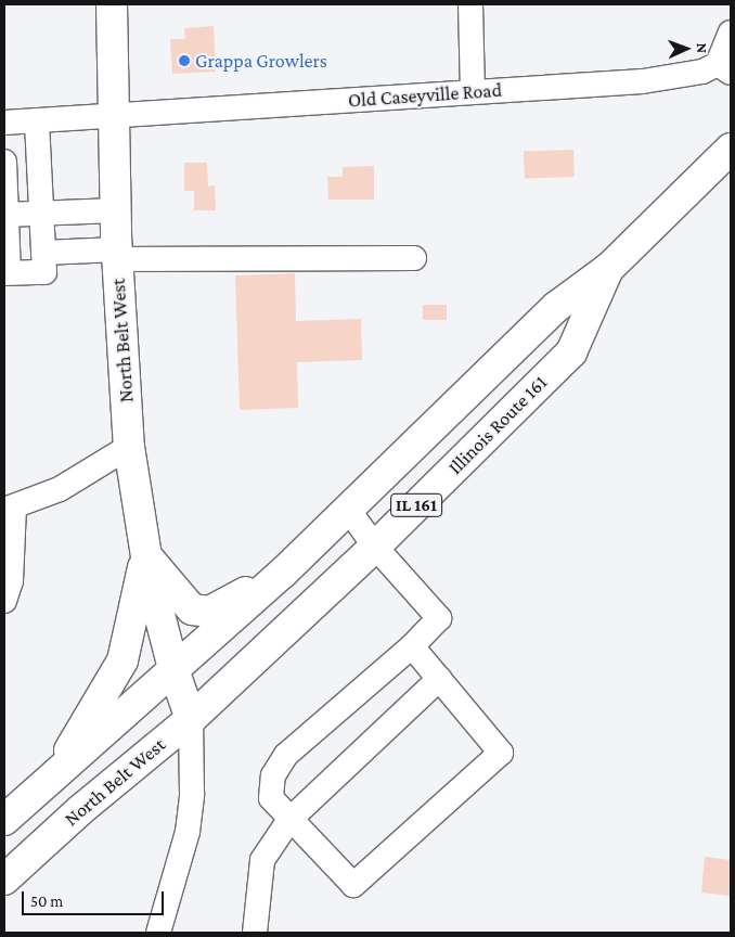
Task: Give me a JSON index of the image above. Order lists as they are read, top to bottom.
{
  "streets": {
    "main road": ["North Belt West", "Illinois Route 161", "IL 161"],
    "street": ["Old Caseyville Road"]
  },
  "crossings": [
    ["Old Caseyville Road", "North Belt West"],
    ["North Belt West", "Illinois Route 161"],
    ["North Belt West", "IL 161"],
    ["Illinois Route 161", "IL 161"]
  ],
  "places": ["Grappa Growlers"],
  "scale_bar": "50 m",
  "north": "right"
}
